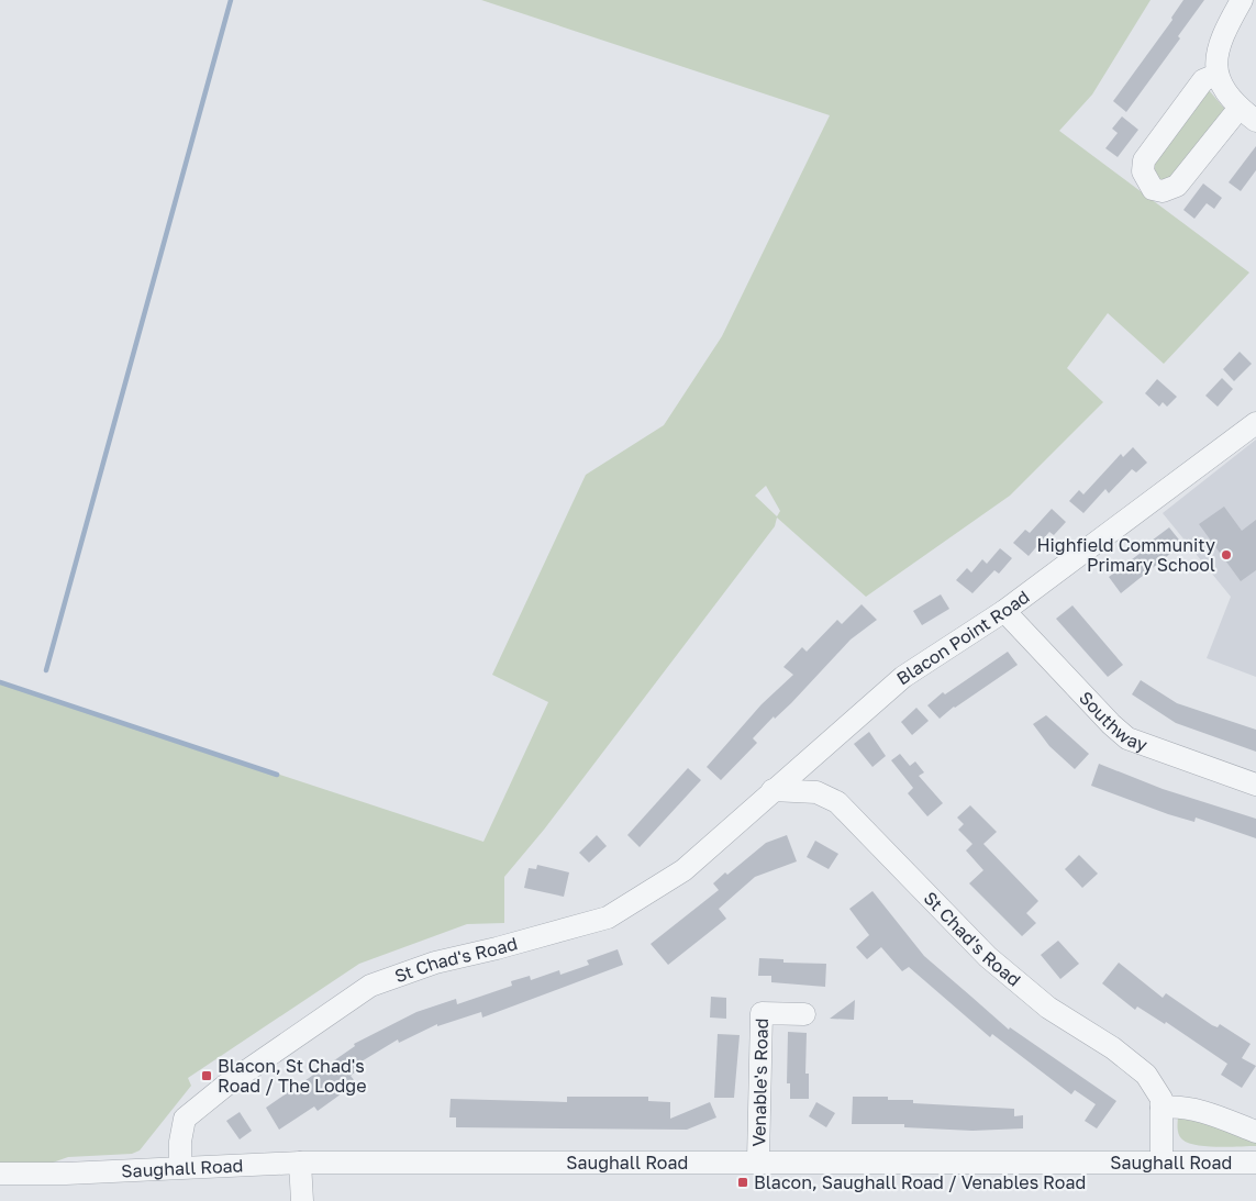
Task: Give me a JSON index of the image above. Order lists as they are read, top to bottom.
{
  "streets": {
    "street": [
      "Blacon Point Road",
      "Southway",
      "St Chad's Road",
      "Venable's Road",
      "Saughall Road"
    ]
  },
  "crossings": [
    ["Blacon Point Road", "Southway"],
    ["Blacon Point Road", "St Chad's Road"],
    ["St Chad's Road", "Saughall Road"],
    ["Venable's Road", "Saughall Road"]
  ],
  "places": {
    "other": ["Highfield Community Primary School"],
    "transit": ["Blacon, St Chad's Road / The Lodge", "Blacon, Saughall Road / Venables Road"]
  }
}
